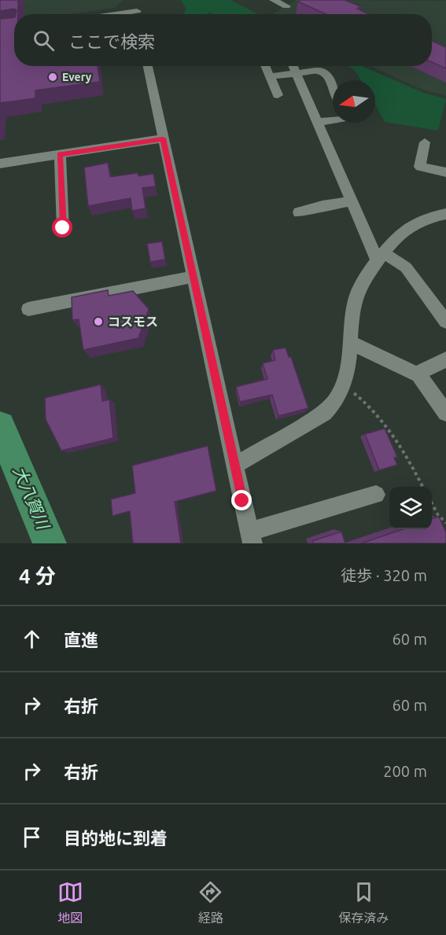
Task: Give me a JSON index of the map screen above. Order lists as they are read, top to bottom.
{
  "water": ["大八賀川"],
  "places": ["Every", "コスモス"],
  "north": "left",
  "page": {
    "search": "ここで検索",
    "heading": ["4 分", "徒歩 · 320 m"],
    "list": [
      ["直進", "60 m"],
      ["右折", "60 m"],
      ["右折", "200 m"],
      "目的地に到着"
    ],
    "nav": ["地図", "経路", "保存済み"]
  }
}
